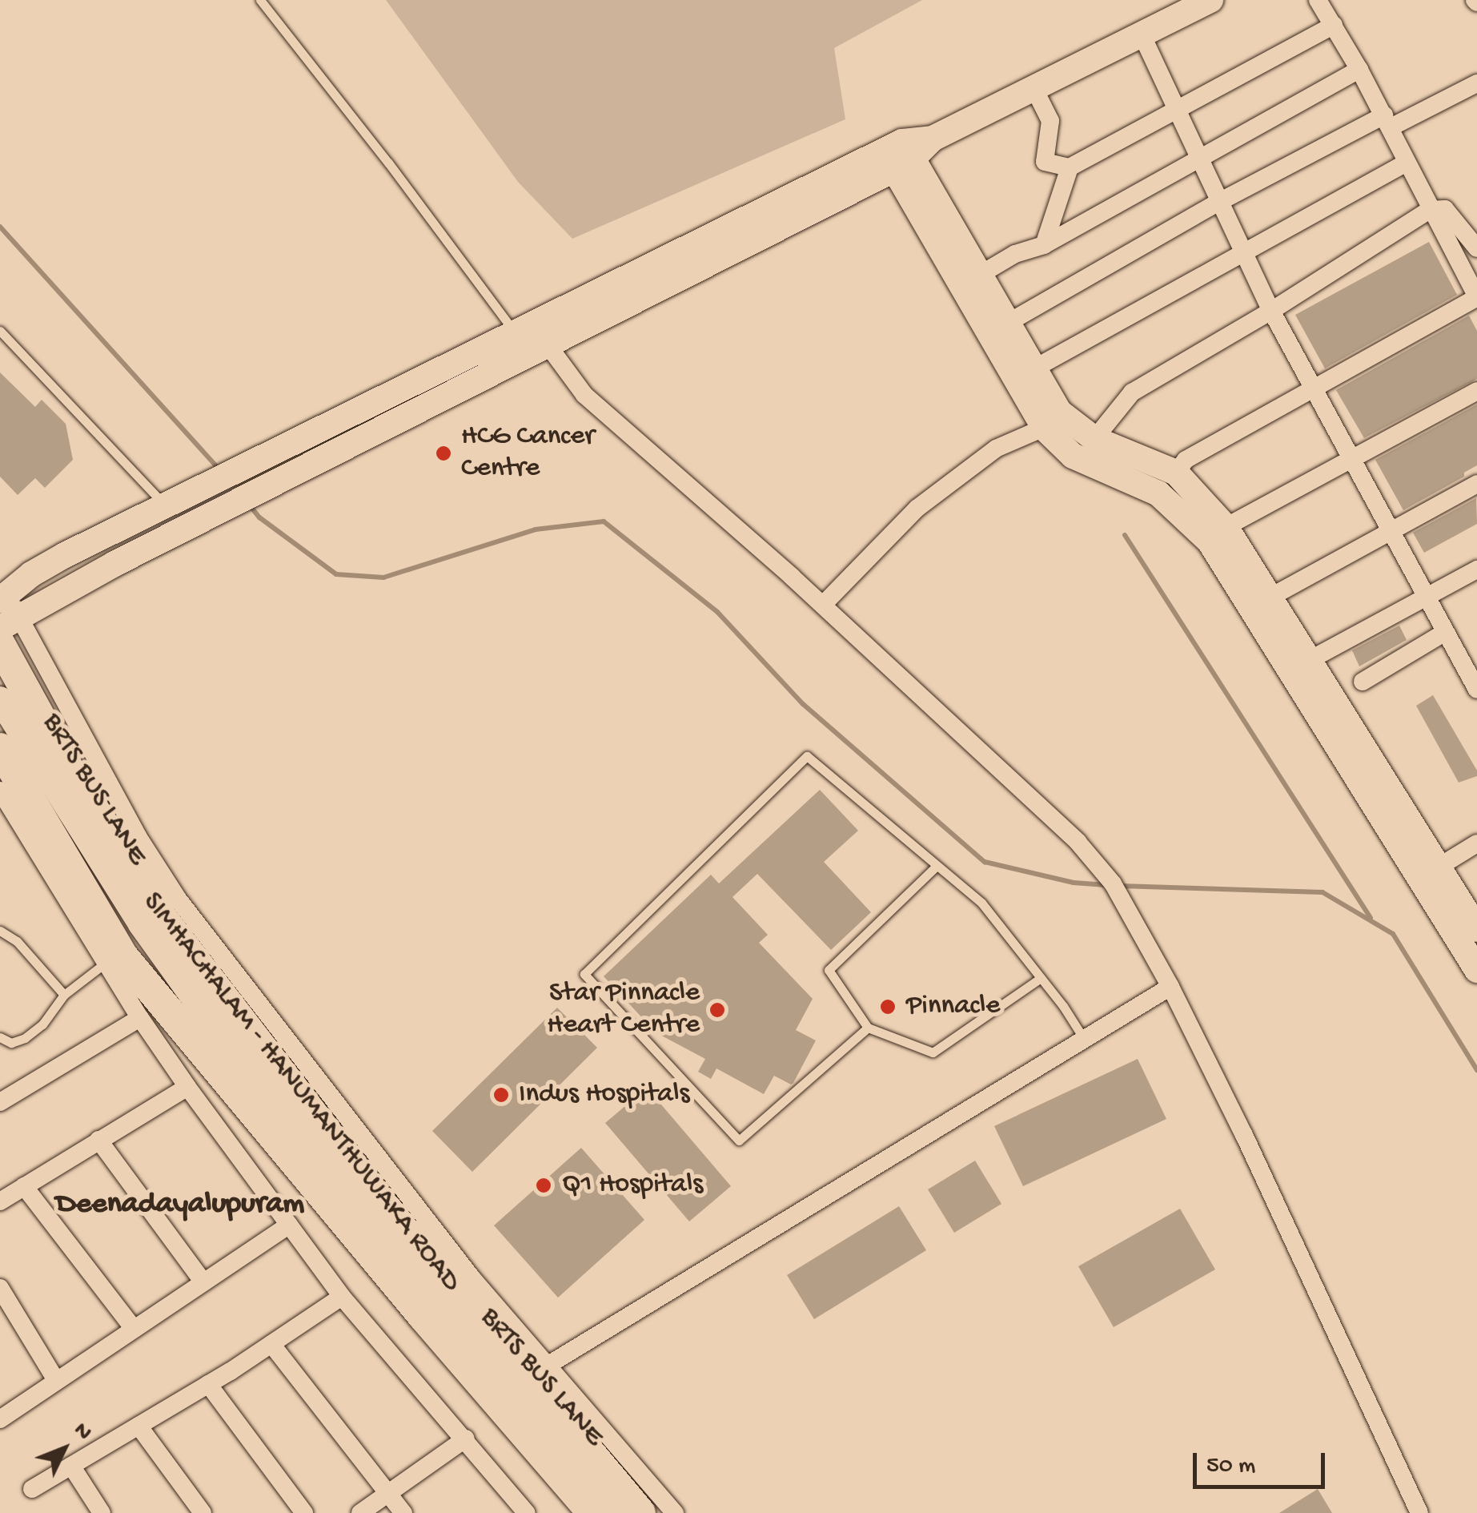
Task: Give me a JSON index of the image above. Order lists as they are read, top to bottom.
{
  "streets": {
    "main road": ["SIMHACHALAM - HANUMANTHUWAKA ROAD"],
    "street": ["BRTS BUS LANE"]
  },
  "districts": ["Deenadayalupuram"],
  "places": [
    "HCG Cancer Centre",
    "Pinnacle",
    "Star Pinnacle Heart Centre",
    "Indus Hospitals",
    "Q1 Hospitals"
  ],
  "scale_bar": "50 m",
  "north": "top right"
}
